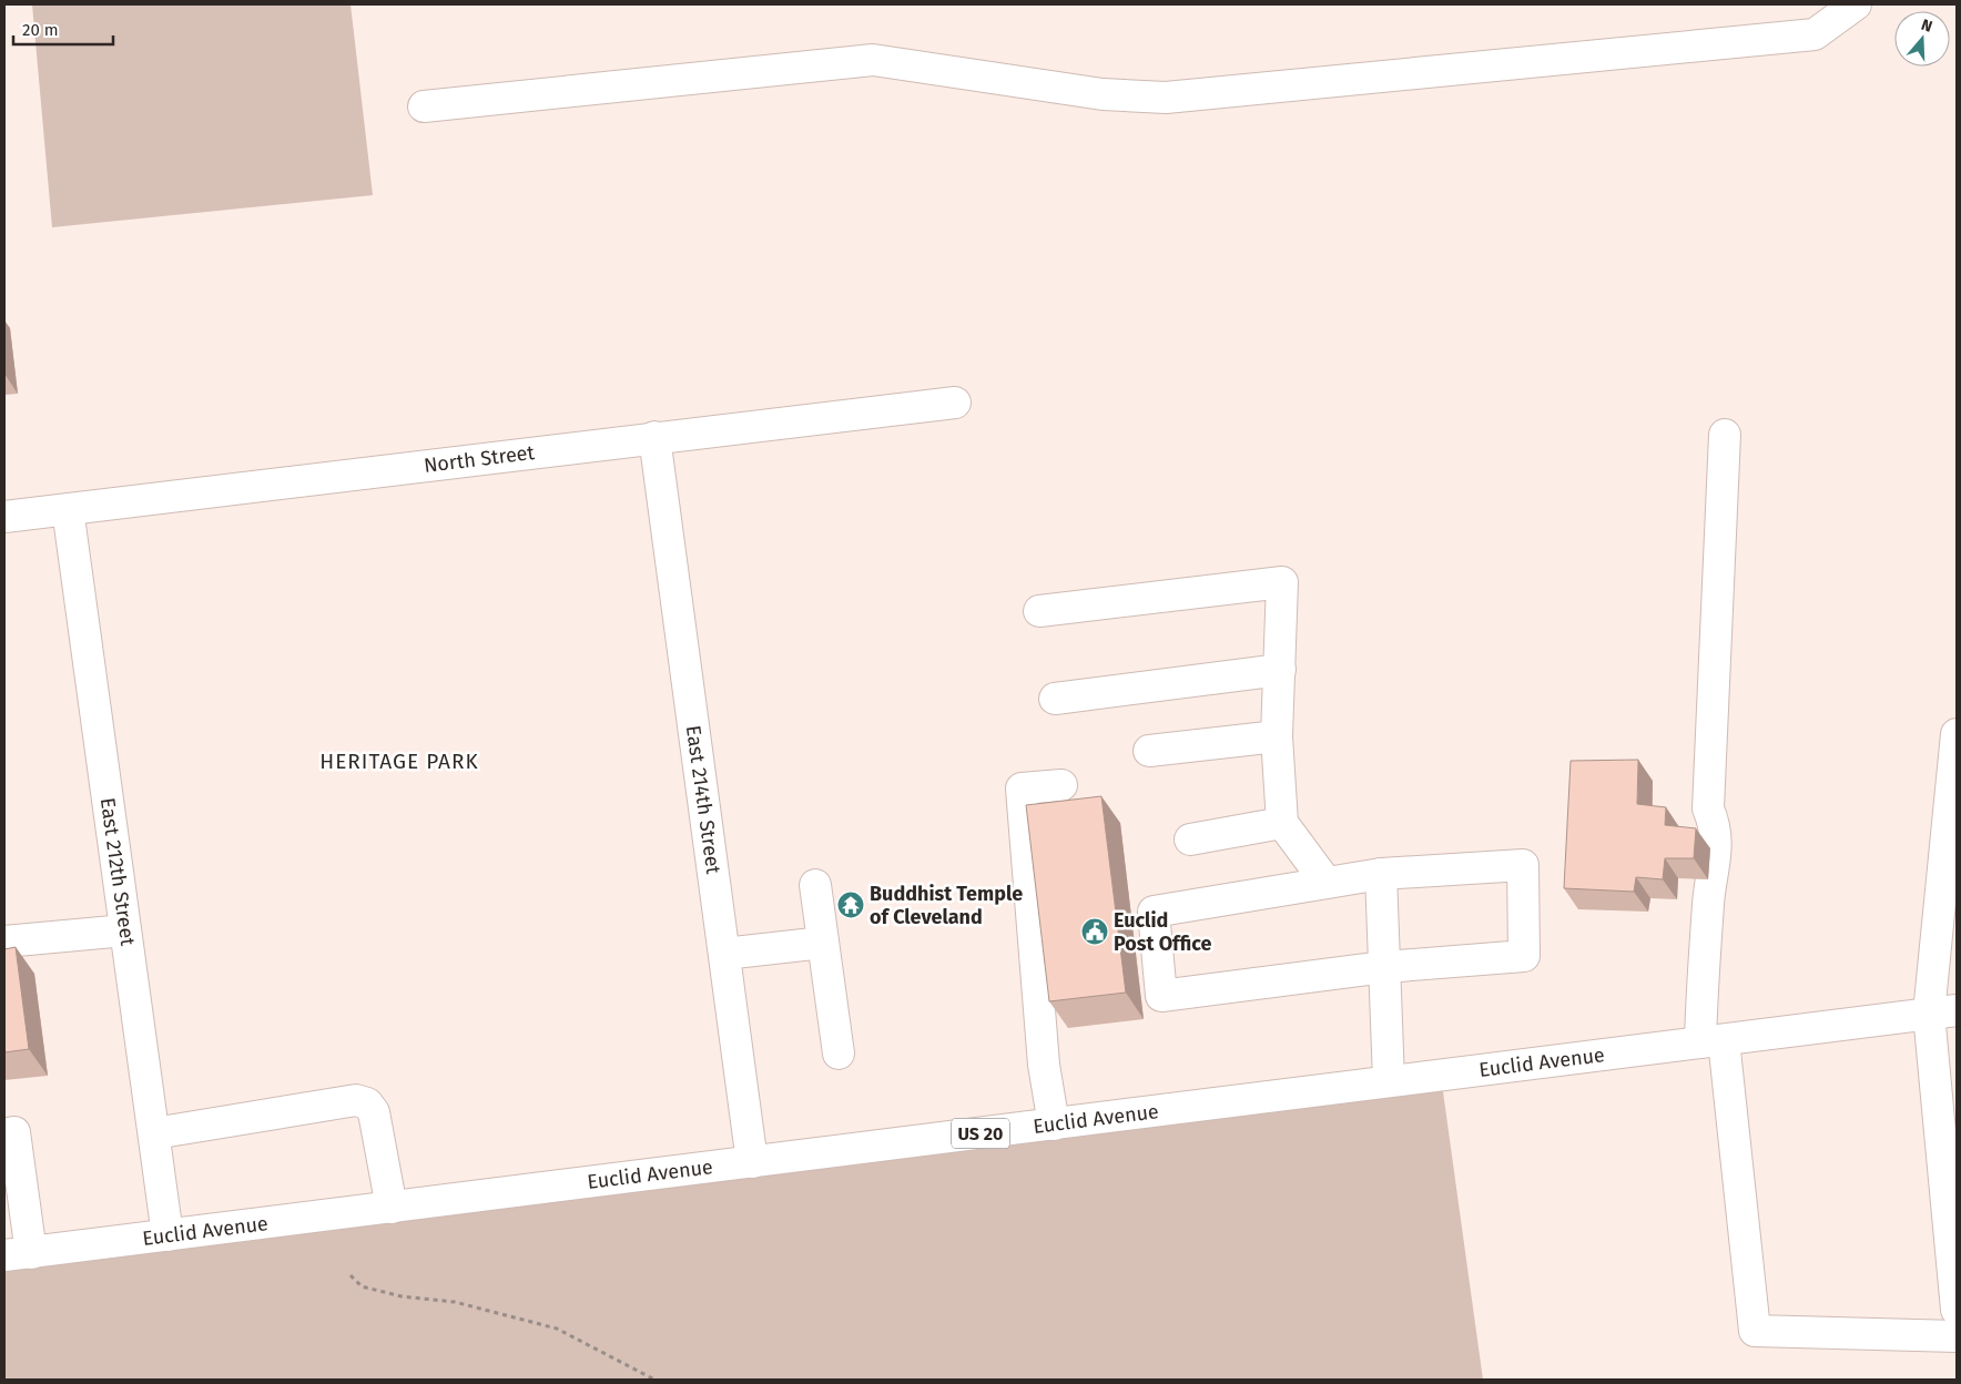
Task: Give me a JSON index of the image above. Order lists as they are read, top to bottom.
{
  "streets": {
    "street": [
      "North Street",
      "East 214th Street",
      "East 212th Street",
      "Euclid Avenue",
      "US 20"
    ]
  },
  "crossings": [
    ["North Street", "East 214th Street"],
    ["North Street", "East 212th Street"],
    ["East 214th Street", "Euclid Avenue"],
    ["East 212th Street", "Euclid Avenue"]
  ],
  "districts": ["HERITAGE PARK"],
  "places": {
    "temple": ["Buddhist Temple of Cleveland"],
    "public building": ["Euclid Post Office"]
  },
  "scale_bar": "20 m",
  "north": "top"
}
